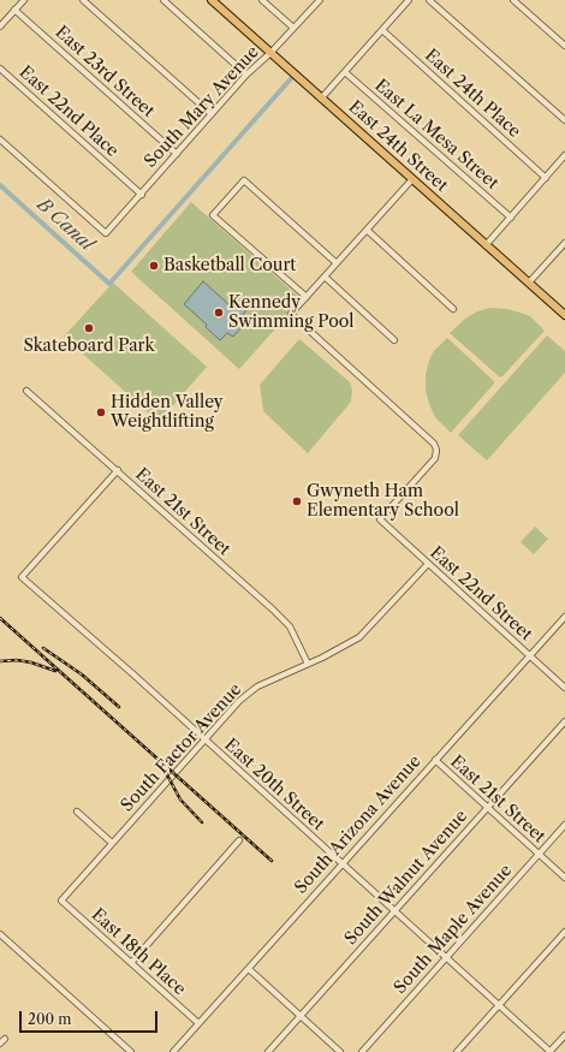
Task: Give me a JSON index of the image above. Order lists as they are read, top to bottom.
{
  "streets": {
    "main road": ["East 24th Street"],
    "street": [
      "East 23rd Street",
      "East 24th Place",
      "South Mary Avenue",
      "East 22nd Place",
      "East La Mesa Street",
      "East 21st Street",
      "East 22nd Street",
      "South Factor Avenue",
      "East 20th Street",
      "South Arizona Avenue",
      "South Walnut Avenue",
      "South Maple Avenue",
      "East 18th Place"
    ]
  },
  "crossings": [
    ["East 23rd Street", "South Mary Avenue"],
    ["South Mary Avenue", "East 22nd Place"],
    ["South Mary Avenue", "East 24th Street"],
    ["East 21st Street", "South Factor Avenue"],
    ["East 21st Street", "East 20th Street"],
    ["East 21st Street", "South Arizona Avenue"],
    ["East 21st Street", "South Walnut Avenue"],
    ["East 21st Street", "South Maple Avenue"],
    ["East 22nd Street", "South Factor Avenue"],
    ["East 22nd Street", "South Arizona Avenue"],
    ["South Factor Avenue", "East 20th Street"],
    ["South Factor Avenue", "East 18th Place"],
    ["East 20th Street", "South Arizona Avenue"],
    ["East 20th Street", "South Walnut Avenue"],
    ["East 20th Street", "South Maple Avenue"],
    ["South Arizona Avenue", "East 18th Place"]
  ],
  "water": ["B Canal"],
  "places": [
    "Basketball Court",
    "Kennedy Swimming Pool",
    "Skateboard Park",
    "Hidden Valley Weightlifting",
    "Gwyneth Ham Elementary School"
  ],
  "scale_bar": "200 m"
}
